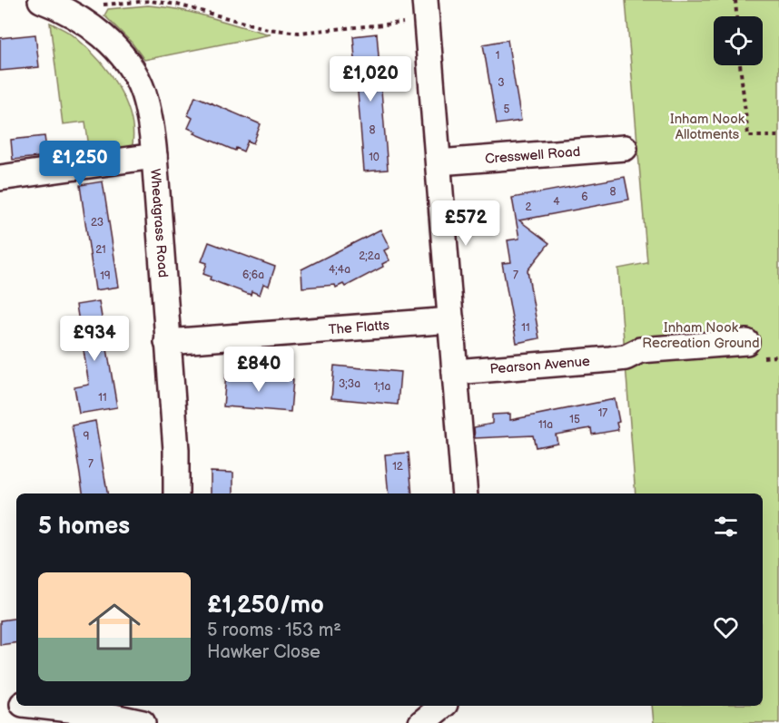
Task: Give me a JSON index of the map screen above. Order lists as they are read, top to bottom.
{
  "streets": {
    "street": [
      "Cresswell Road",
      "Wheatgrass Road",
      "The Flatts",
      "Pearson Avenue"
    ]
  },
  "crossings": [
    ["Wheatgrass Road", "The Flatts"]
  ],
  "parks": ["Inham Nook Allotments", "Inham Nook Recreation Ground"],
  "house_numbers": [
    "1",
    "3",
    "5",
    "8",
    "10",
    "8",
    "6",
    "4",
    "2",
    "23",
    "21",
    "2;2a",
    "4;4a",
    "6;6a",
    "7",
    "19",
    "11",
    "3;3a",
    "1;1a",
    "11",
    "17",
    "15",
    "11a",
    "9",
    "7",
    "12"
  ],
  "page": {
    "price": [
      "£1,020",
      "£1,250",
      "£572",
      "£934",
      "£840"
    ],
    "heading": "5 homes",
    "list": [
      {
        "name": "£1,250/mo",
        "note": "5 rooms · 153 m² · Hawker Close"
      }
    ]
  }
}
